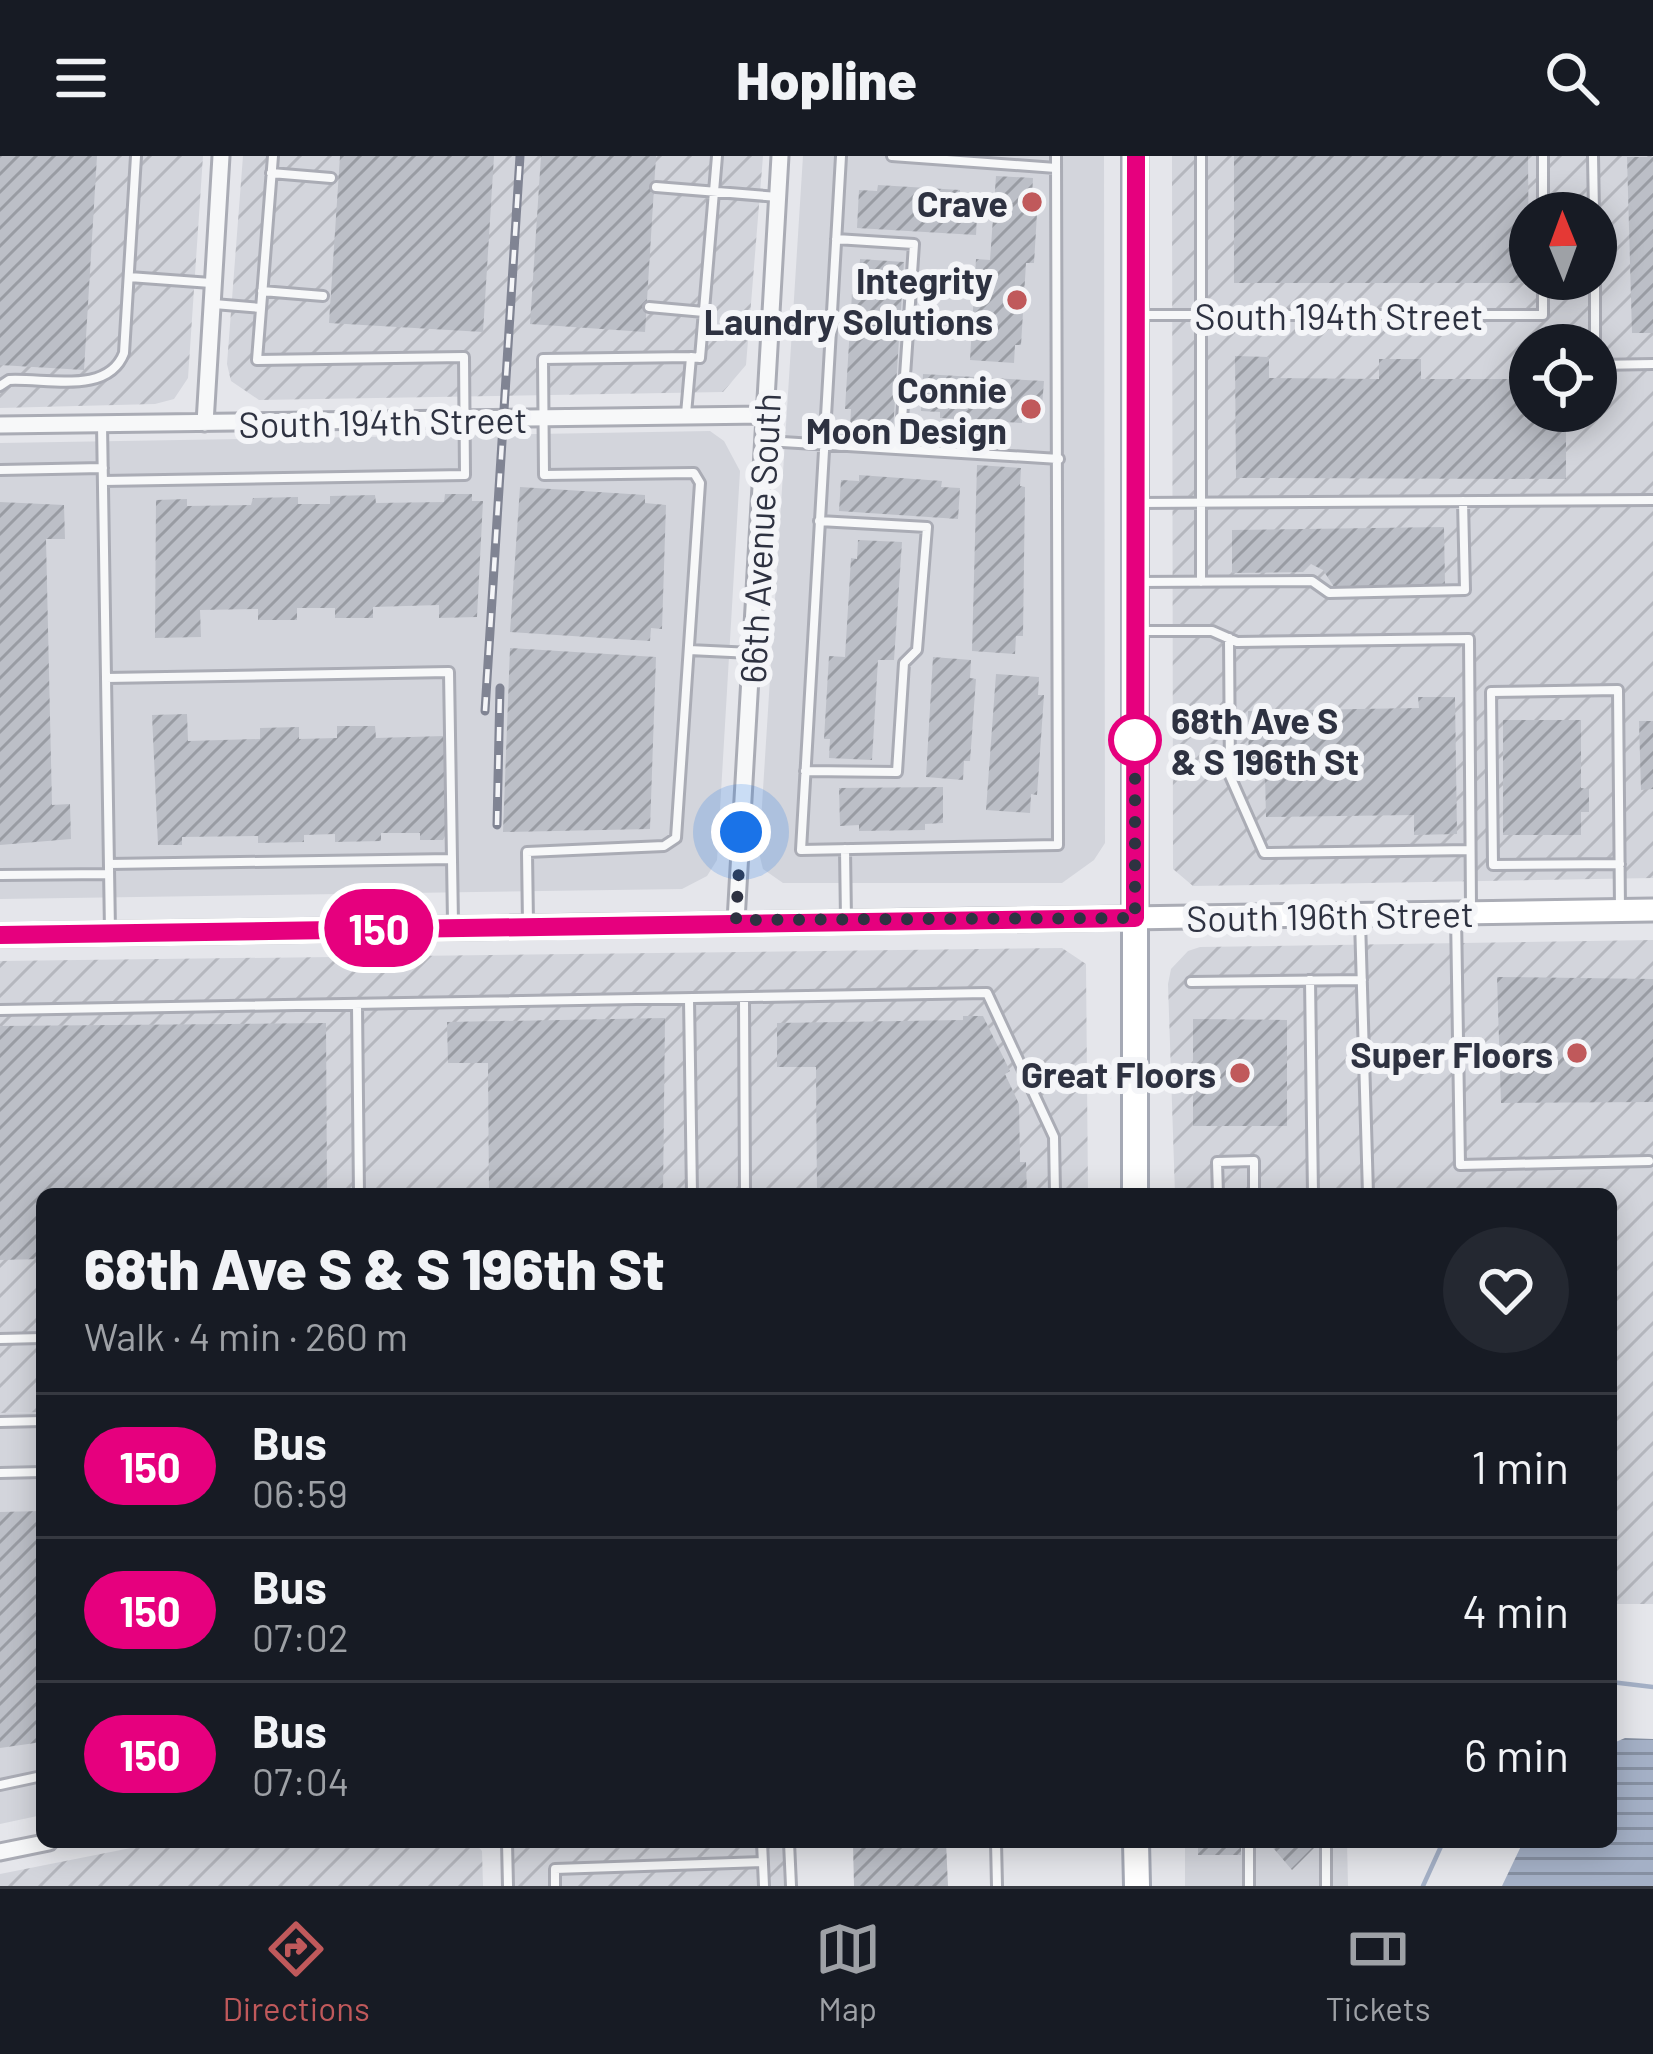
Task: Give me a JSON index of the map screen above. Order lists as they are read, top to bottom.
{
  "streets": {
    "main road": ["South 196th Street"],
    "street": ["South 194th Street", "66th Avenue South"]
  },
  "crossings": [
    ["South 194th Street", "66th Avenue South"],
    ["66th Avenue South", "South 196th Street"]
  ],
  "places": [
    "Crave",
    "Integrity Laundry Solutions",
    "Connie Moon Design",
    "68th Ave S & S 196th St",
    "Super Floors",
    "Great Floors"
  ],
  "lines": ["bus line 150"],
  "north": "top",
  "page": {
    "header": "Hopline",
    "on_map": "150",
    "heading": ["68th Ave S & S 196th St", "Walk · 4 min · 260 m"],
    "list": [
      {
        "mark": "150",
        "name": "Bus",
        "note": "06:59",
        "value": "1 min"
      },
      {
        "mark": "150",
        "name": "Bus",
        "note": "07:02",
        "value": "4 min"
      },
      {
        "mark": "150",
        "name": "Bus",
        "note": "07:04",
        "value": "6 min"
      }
    ],
    "tabs": ["Directions", "Map", "Tickets"]
  }
}
